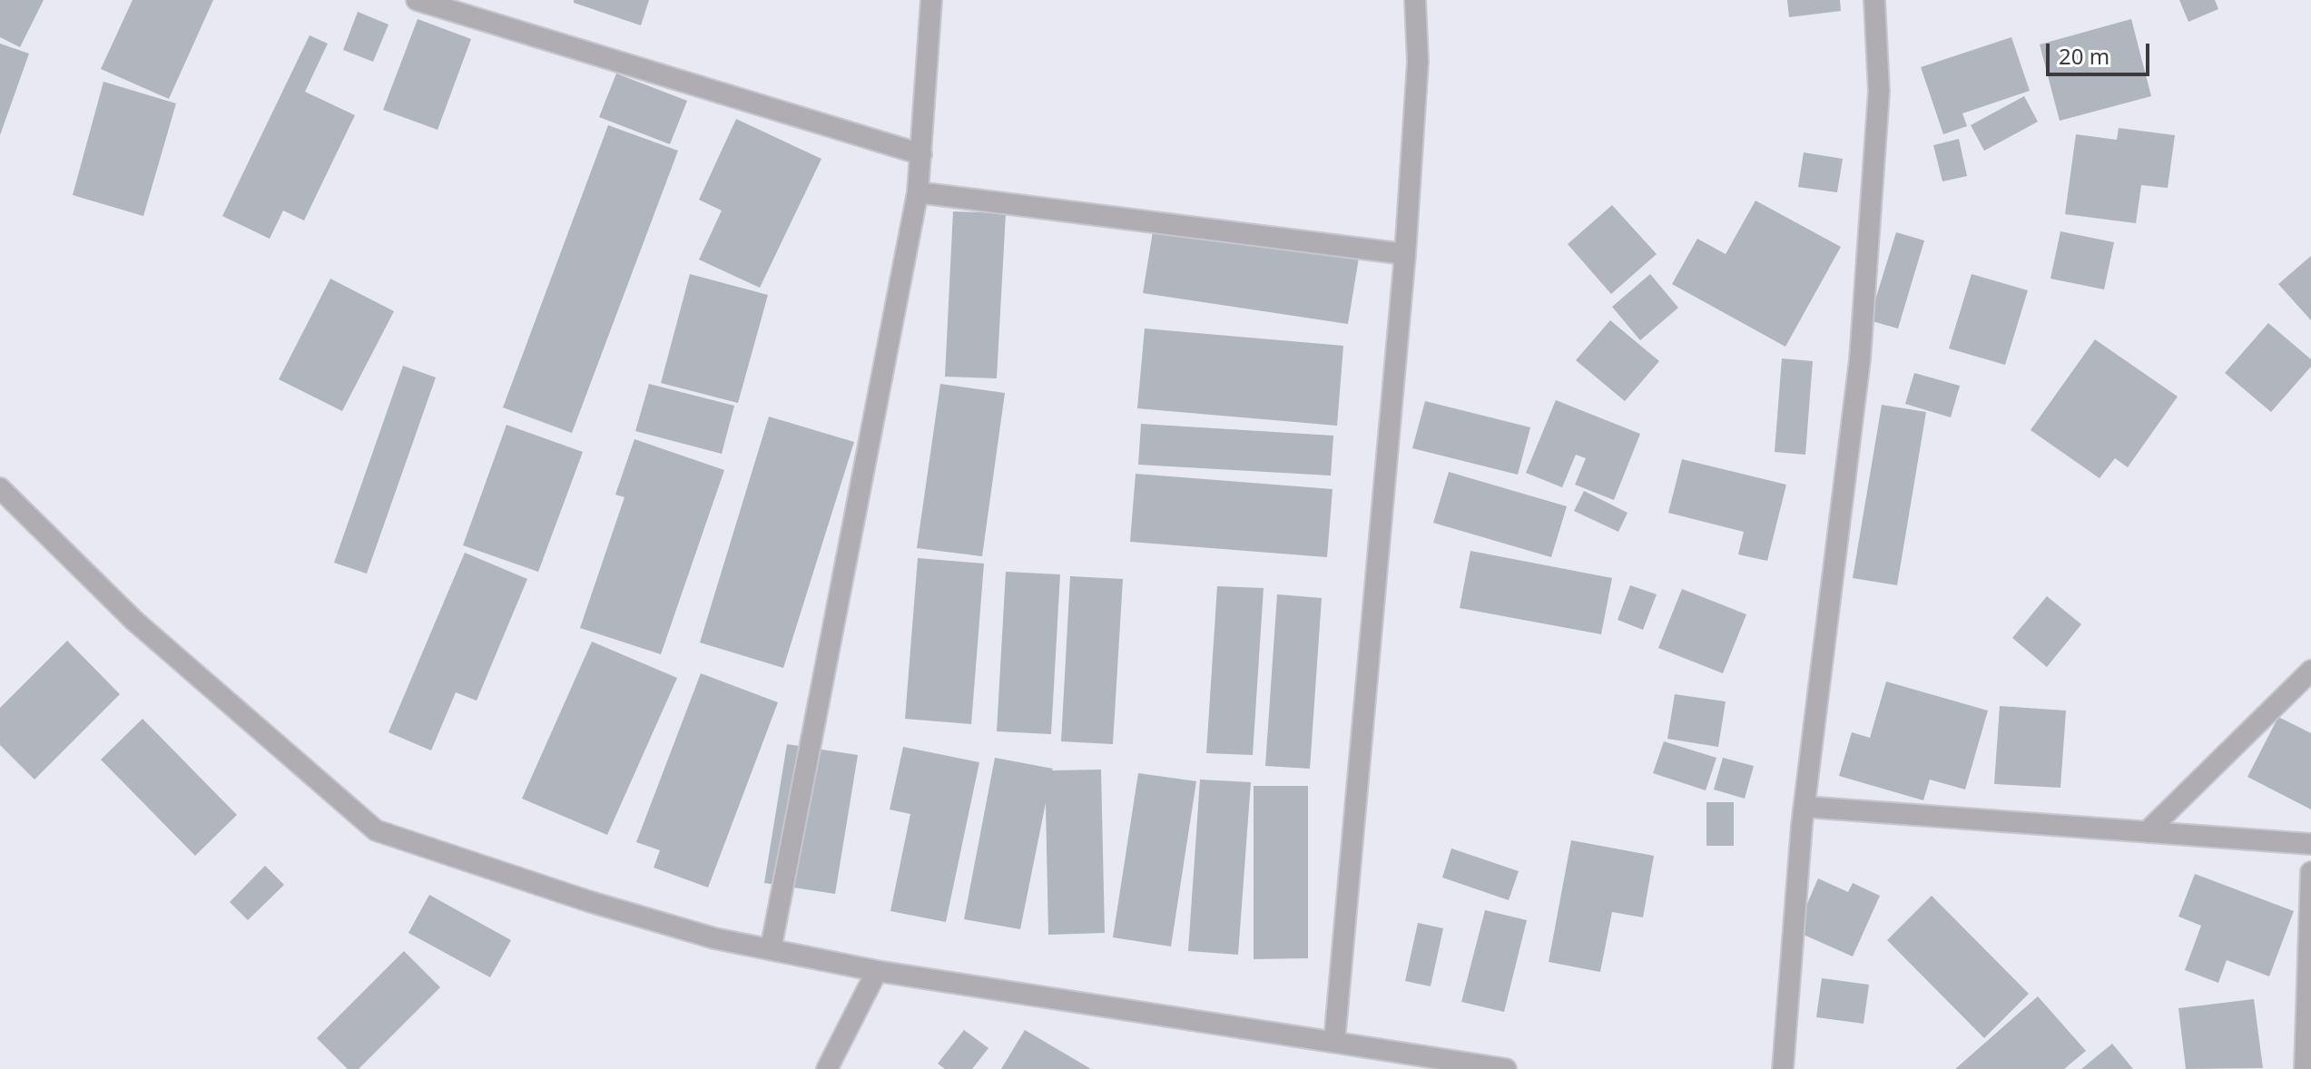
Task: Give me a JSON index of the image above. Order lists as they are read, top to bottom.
{
  "scale_bar": "20 m"
}
